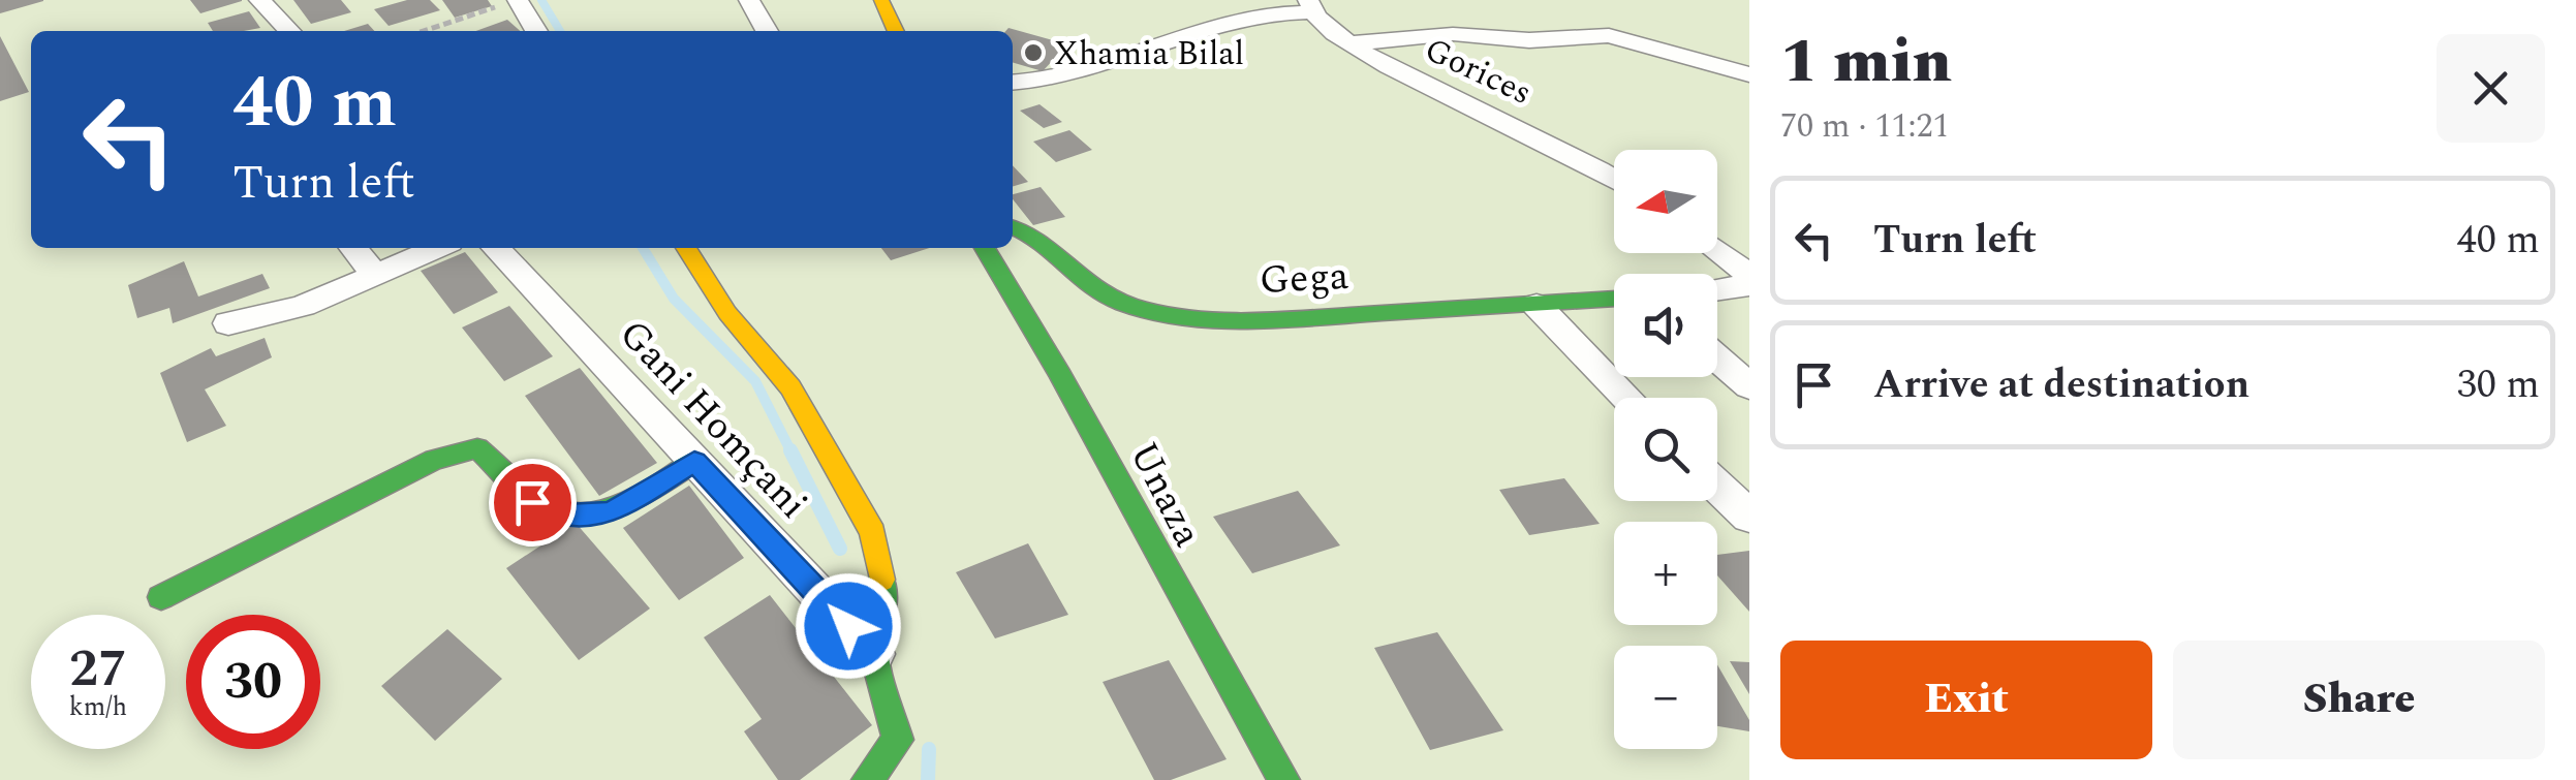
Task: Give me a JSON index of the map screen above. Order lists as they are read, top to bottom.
{
  "streets": {
    "street": [
      "Gorices",
      "Gega",
      "Gani Homçani",
      "Unaza"
    ]
  },
  "places": ["Xhamia Bilal"],
  "north": "left",
  "page": {
    "heading": ["1 min", "70 m · 11:21"],
    "turn": ["40 m", "Turn left"],
    "map_buttons": ["+", "−"],
    "list": [
      {
        "name": "Turn left",
        "value": "40 m"
      },
      {
        "name": "Arrive at destination",
        "value": "30 m"
      }
    ],
    "speed": "27 km/h",
    "limit": "30",
    "buttons": ["Exit", "Share"]
  }
}
